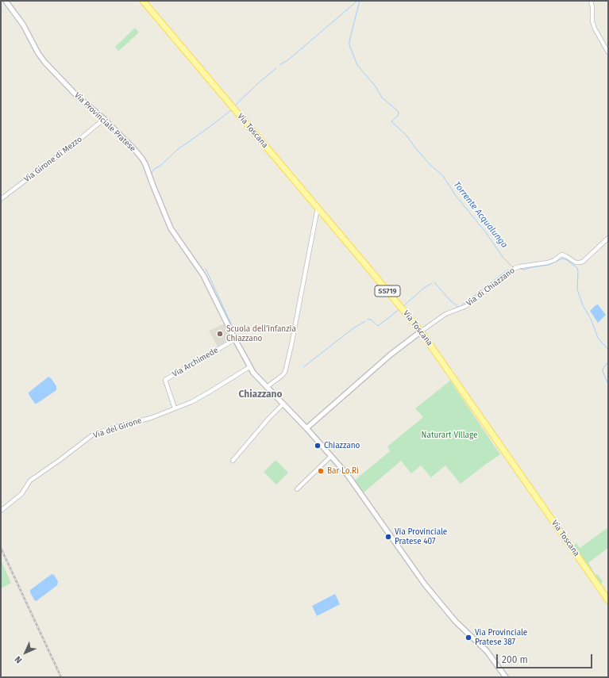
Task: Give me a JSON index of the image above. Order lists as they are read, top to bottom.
{
  "streets": {
    "main road": ["Via Toscana", "SS719"],
    "street": [
      "Via Provinciale Pratese",
      "Via Girone di Mezzo",
      "Via di Chiazzano",
      "Via Archimede",
      "Via del Girone"
    ]
  },
  "crossings": [
    ["Via Provinciale Pratese", "Via Girone di Mezzo"],
    ["Via Provinciale Pratese", "Via di Chiazzano"],
    ["Via Provinciale Pratese", "Via Archimede"],
    ["Via Provinciale Pratese", "Via del Girone"],
    ["Via Toscana", "Via di Chiazzano"],
    ["Via Archimede", "Via del Girone"]
  ],
  "districts": ["Chiazzano"],
  "water": ["Torrente Acqualunga"],
  "parks": ["Naturart Village"],
  "places": [
    "Scuola dell'infanzia Chiazzano",
    "Chiazzano",
    "Bar Lo.Ri",
    "Via Provinciale Pratese 407",
    "Via Provinciale Pratese 387"
  ],
  "scale_bar": "200 m",
  "north": "bottom left"
}
